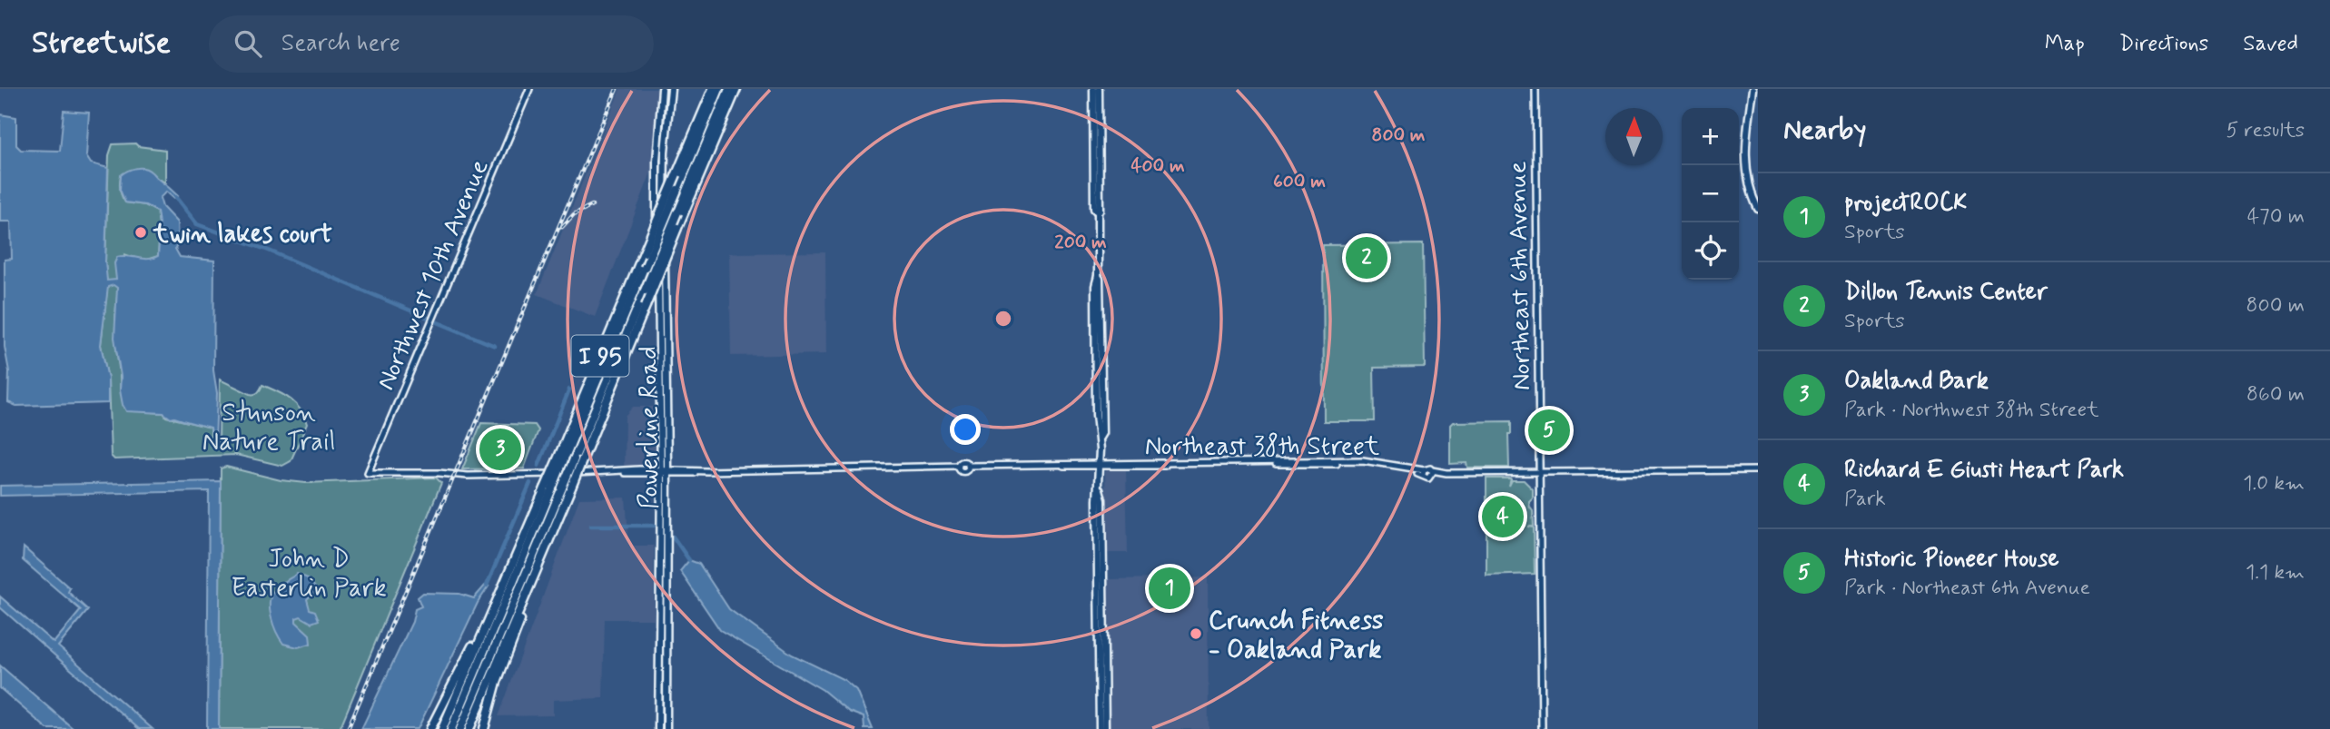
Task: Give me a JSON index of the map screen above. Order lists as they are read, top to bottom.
{
  "streets": {
    "highway": ["I 95"],
    "main road": ["Powerline Road"],
    "street": ["Northwest 10th Avenue", "Northeast 6th Avenue", "Northeast 38th Street"]
  },
  "crossings": [
    ["Northwest 10th Avenue", "Northeast 38th Street"],
    ["Northeast 6th Avenue", "Northeast 38th Street"],
    ["Powerline Road", "Northeast 38th Street"]
  ],
  "parks": ["Stunson Nature Trail", "John D Easterlin Park"],
  "places": ["twin lakes court", "Crunch Fitness - Oakland Park"],
  "north": "top",
  "page": {
    "header": "Streetwise",
    "search": "Search here",
    "nav": ["Map", "Directions", "Saved"],
    "heading": ["Nearby", "5 results"],
    "map_buttons": ["+", "−"],
    "list": [
      {
        "mark": "1",
        "name": "projectROCK",
        "note": "Sports",
        "value": "470 m"
      },
      {
        "mark": "2",
        "name": "Dillon Tennis Center",
        "note": "Sports",
        "value": "800 m"
      },
      {
        "mark": "3",
        "name": "Oakland Bark",
        "note": "Park · Northwest 38th Street",
        "value": "860 m"
      },
      {
        "mark": "4",
        "name": "Richard E Giusti Heart Park",
        "note": "Park",
        "value": "1.0 km"
      },
      {
        "mark": "5",
        "name": "Historic Pioneer House",
        "note": "Park · Northeast 6th Avenue",
        "value": "1.1 km"
      }
    ],
    "pins": [
      "2",
      "5",
      "3",
      "4",
      "1"
    ]
  },
  "rings": [
    "800 m",
    "400 m",
    "600 m",
    "200 m"
  ]
}
